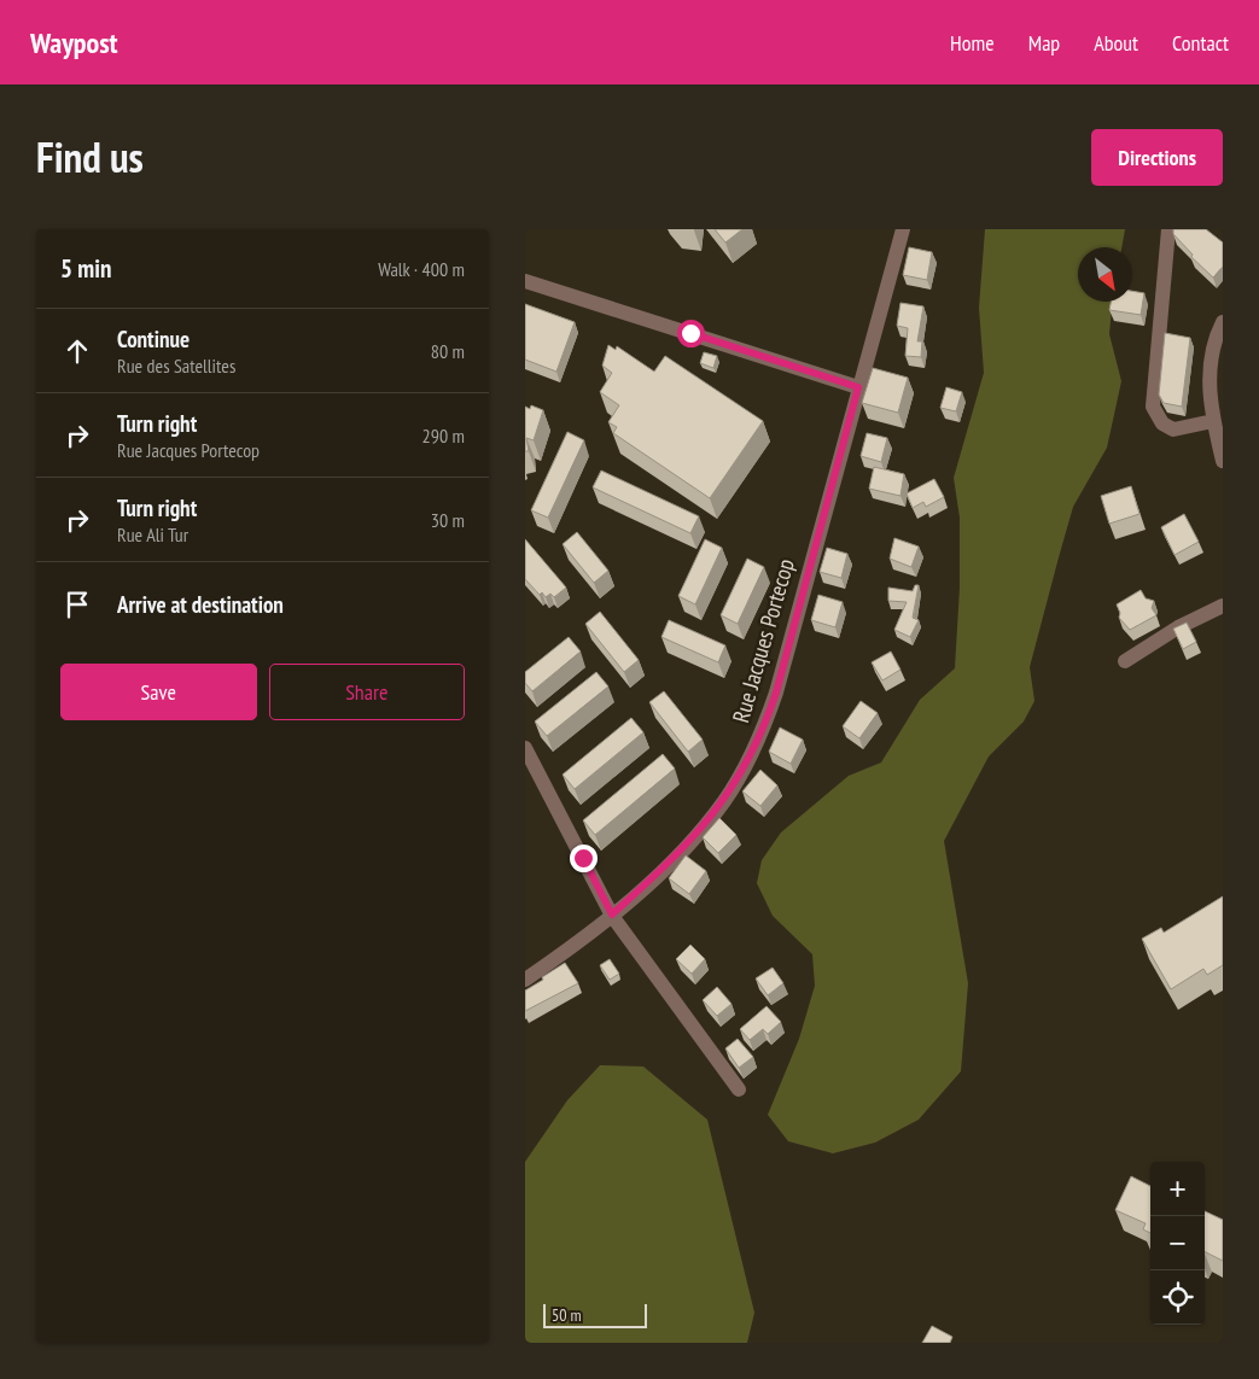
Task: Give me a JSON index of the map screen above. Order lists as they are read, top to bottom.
{
  "streets": {
    "street": ["Rue Jacques Portecop"]
  },
  "scale_bar": "50 m",
  "north": "bottom right",
  "page": {
    "header": "Waypost",
    "nav": [
      "Home",
      "Map",
      "About",
      "Contact"
    ],
    "title": "Find us",
    "buttons": [
      "Directions",
      ["Save", "Share"]
    ],
    "heading": ["5 min", "Walk · 400 m"],
    "list": [
      ["Continue", "Rue des Satellites", "80 m"],
      ["Turn right", "Rue Jacques Portecop", "290 m"],
      ["Turn right", "Rue Ali Tur", "30 m"],
      "Arrive at destination"
    ],
    "map_buttons": ["+", "−"],
    "scale": "50 m"
  }
}
